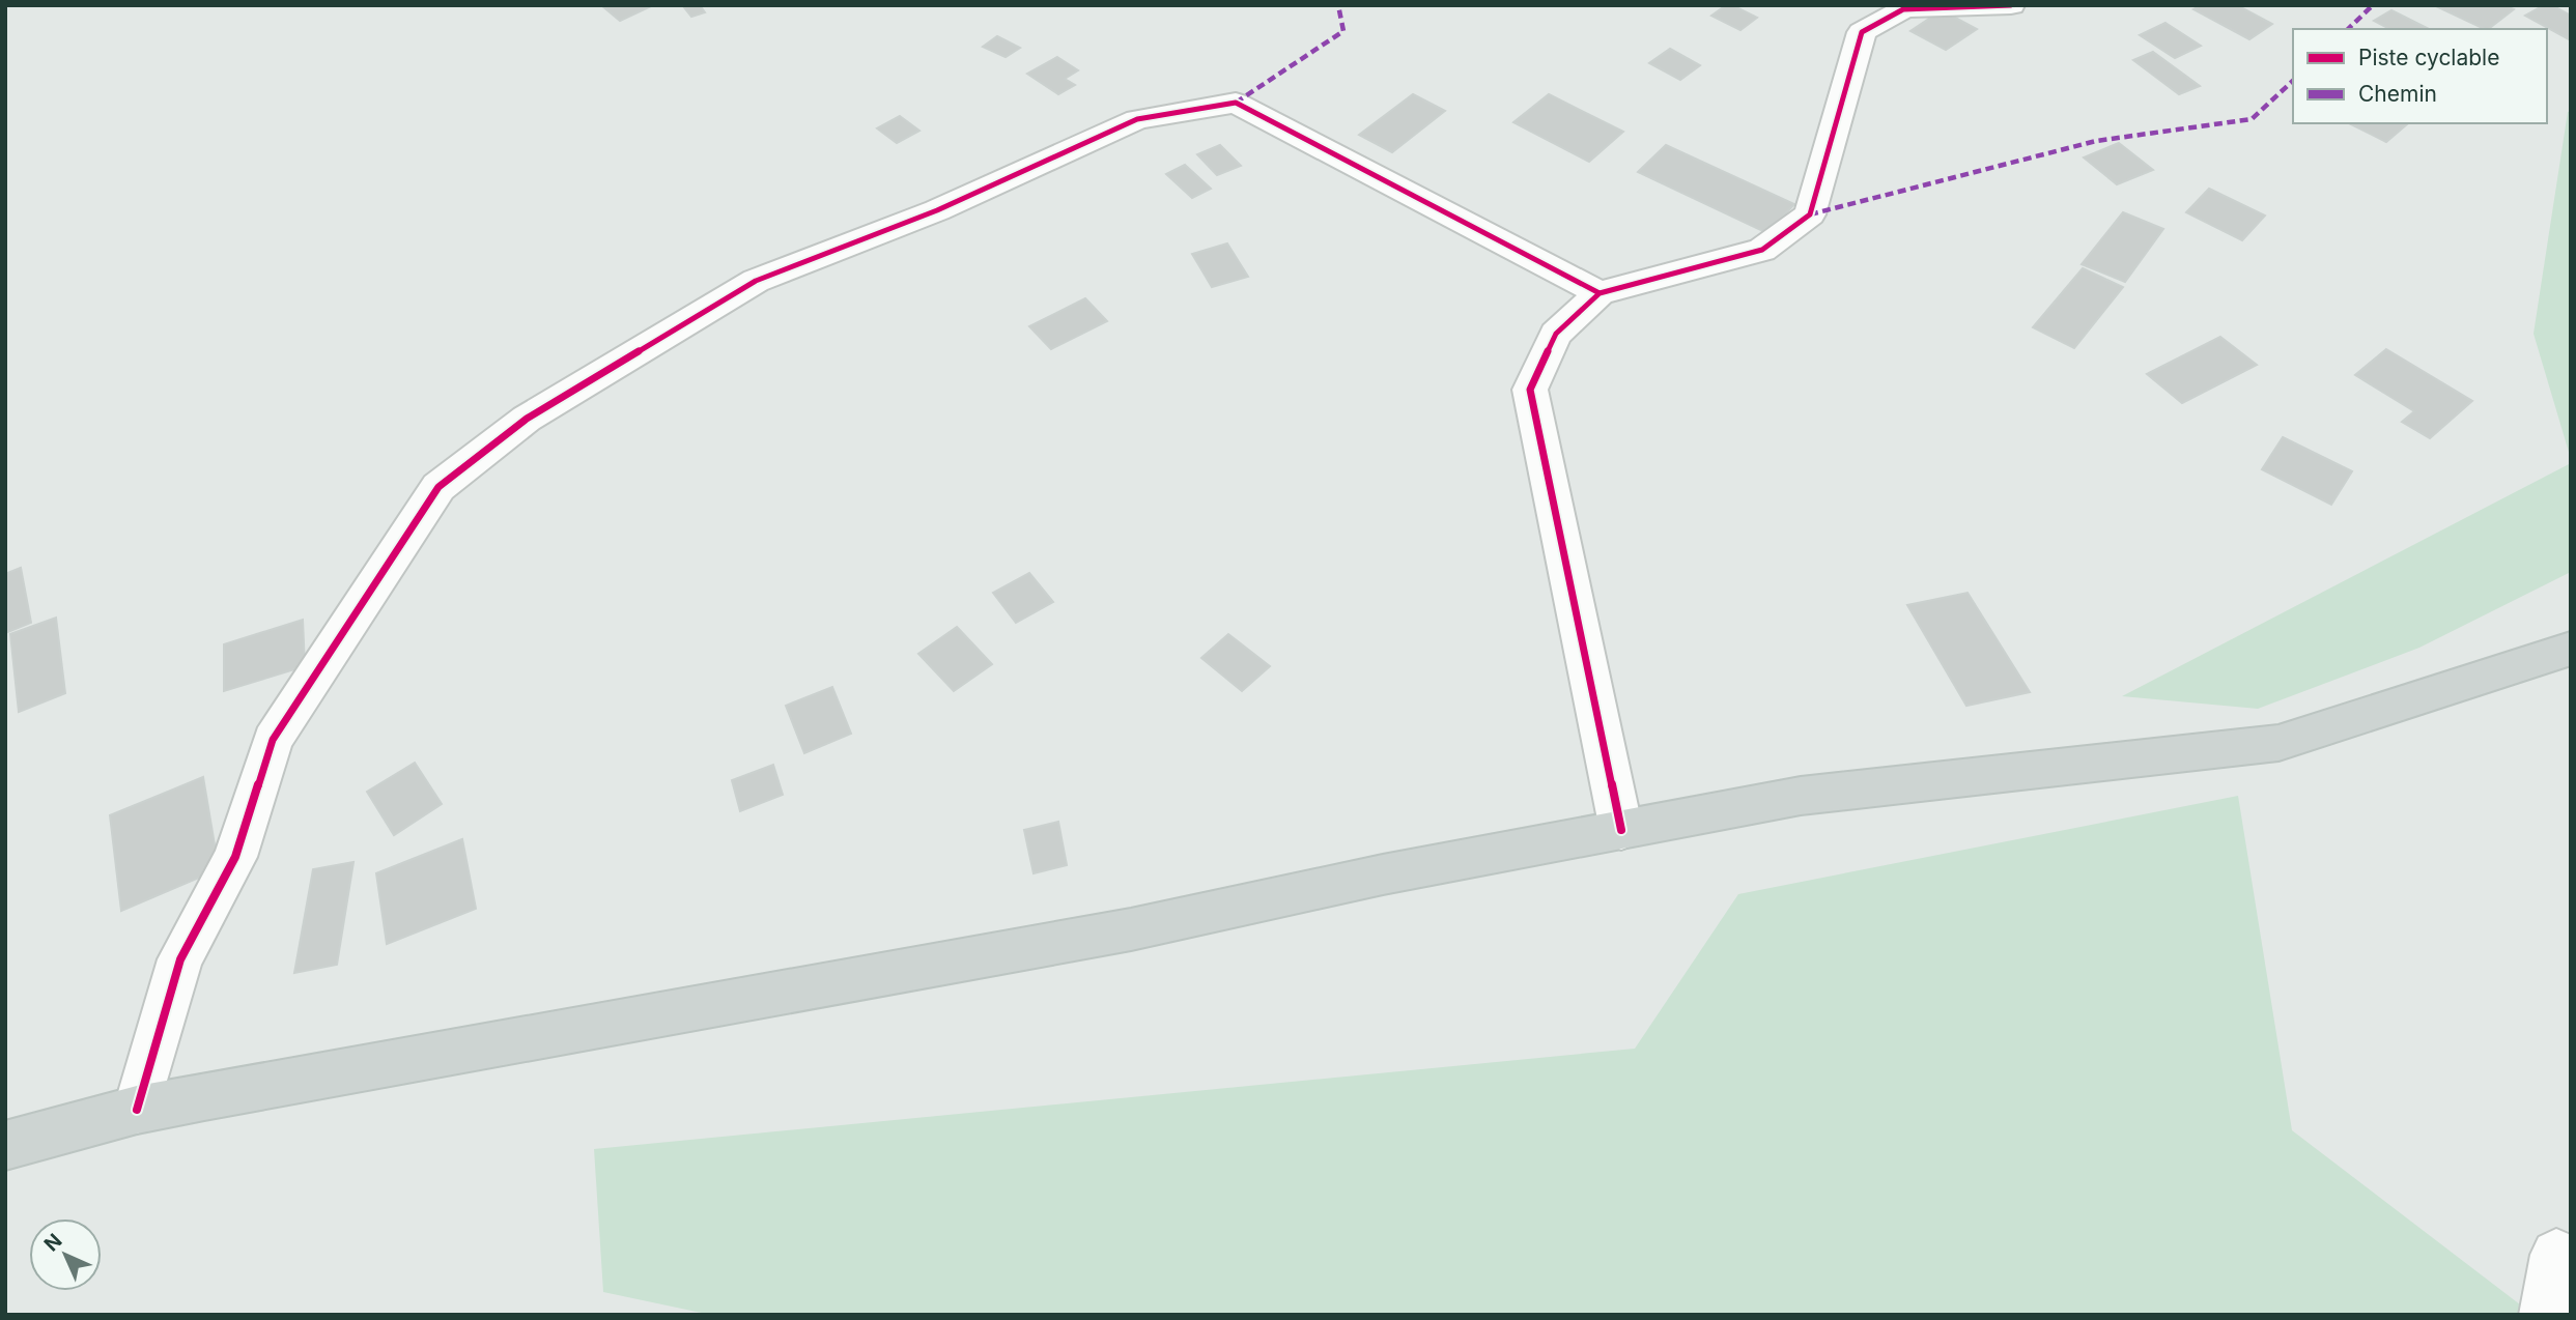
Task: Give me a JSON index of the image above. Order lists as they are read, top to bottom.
{
  "legend": ["Piste cyclable", "Chemin"],
  "north": "top left"
}
